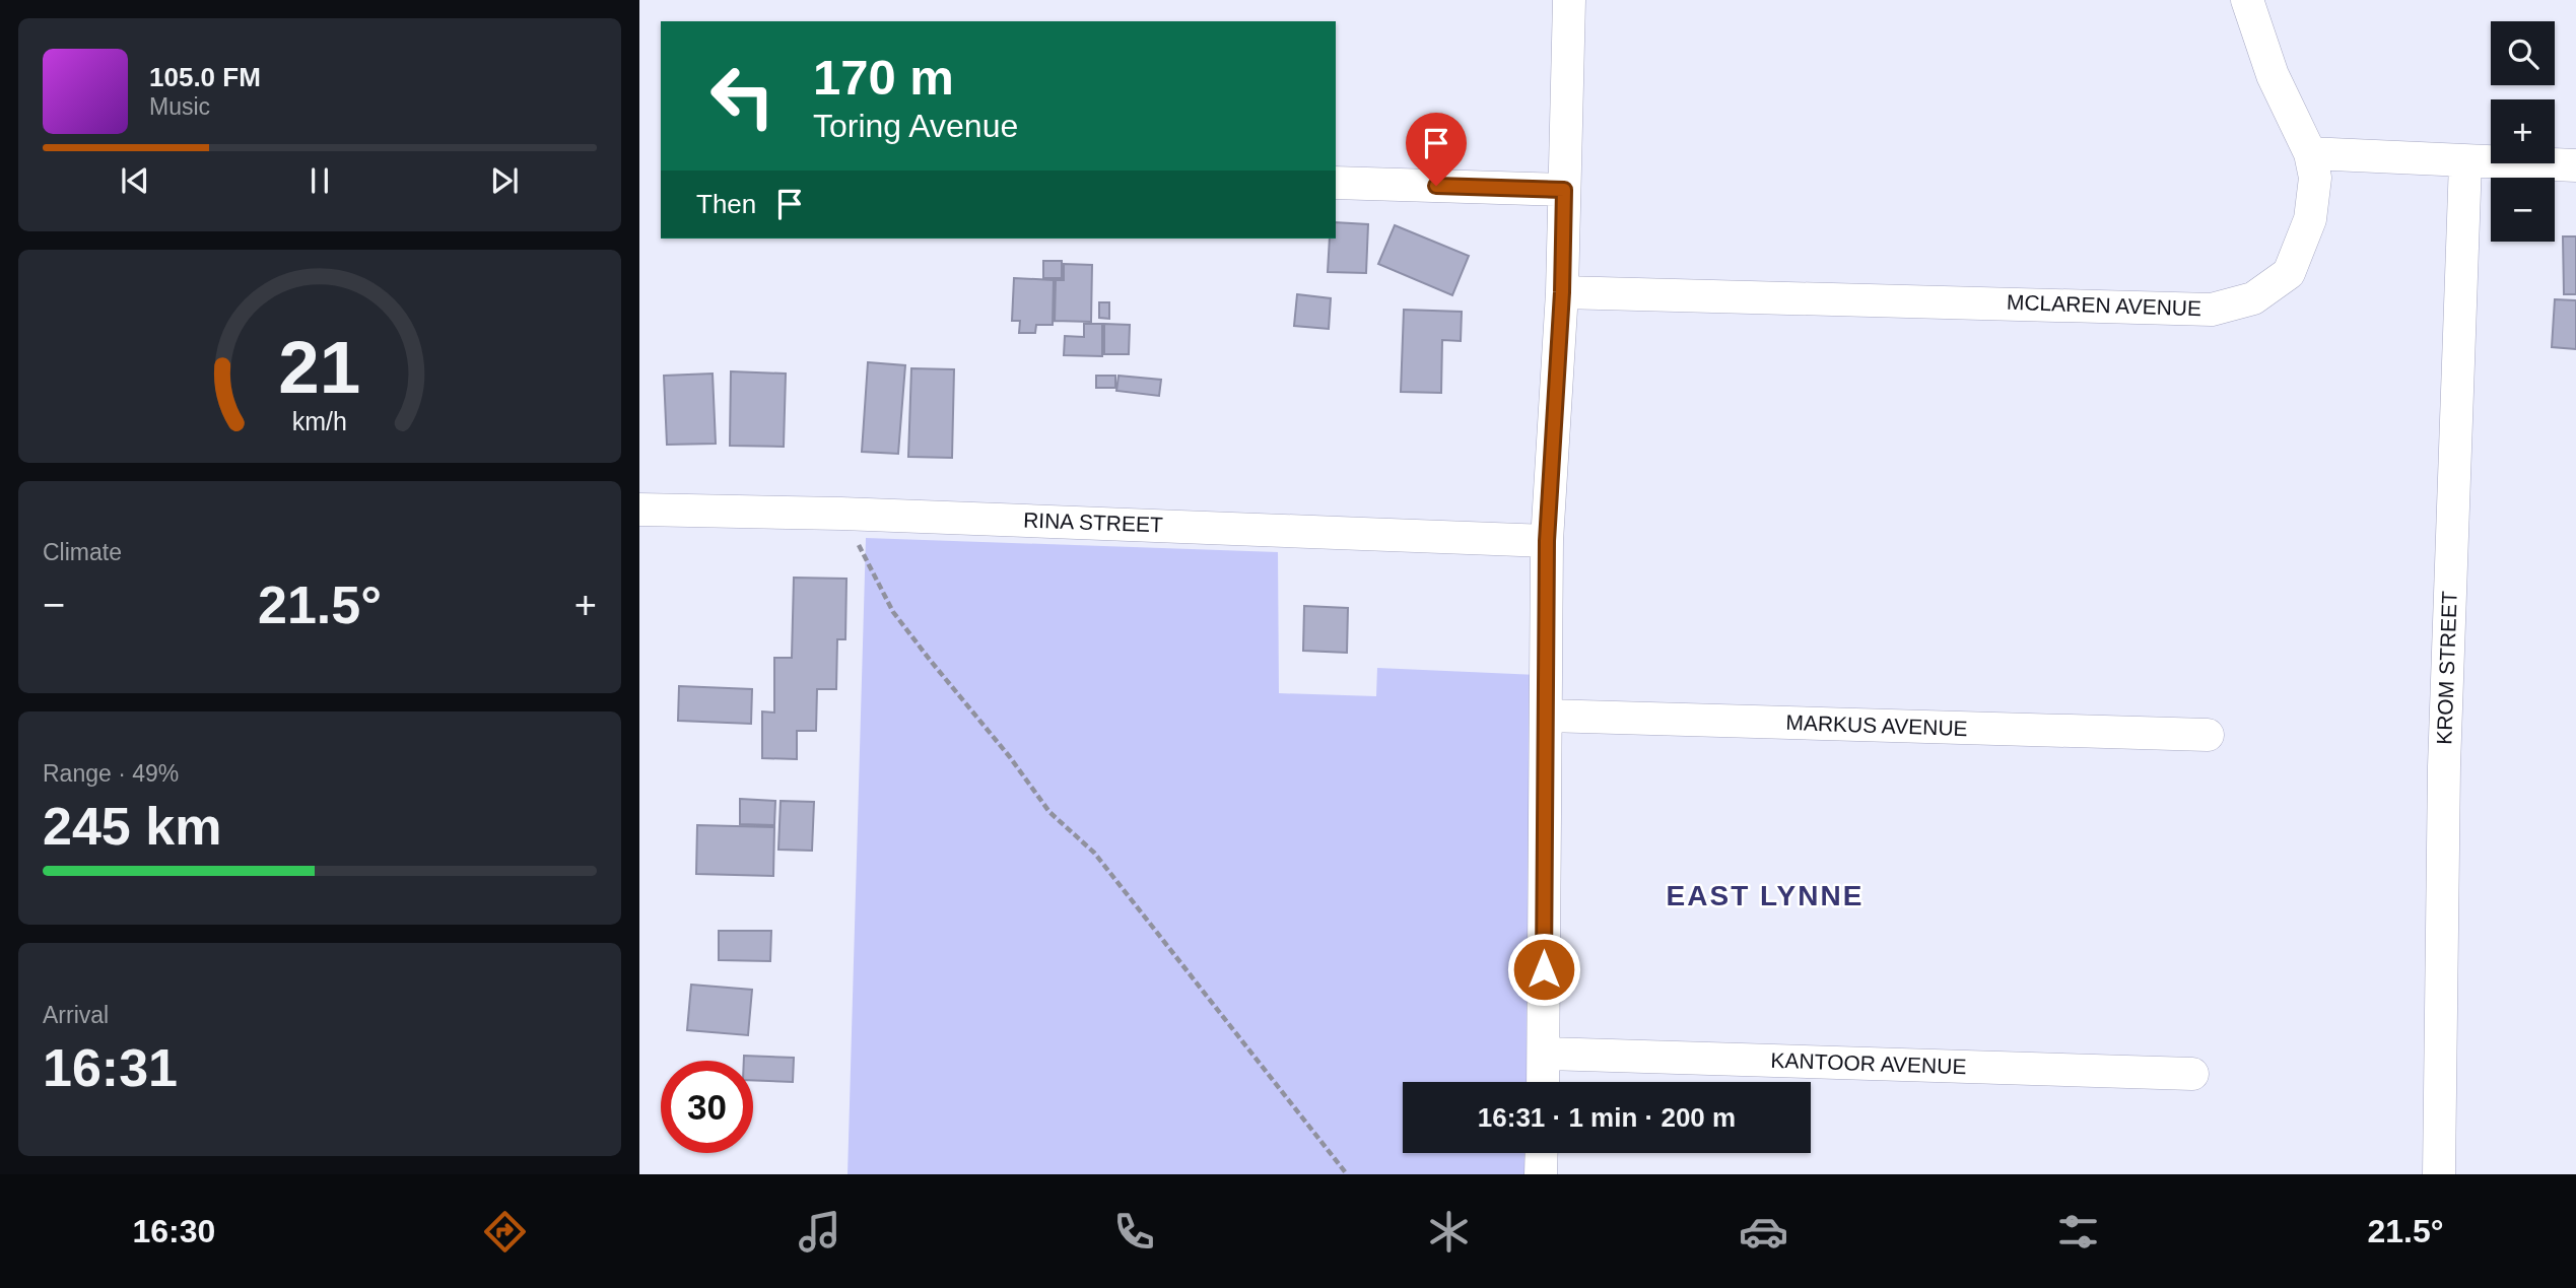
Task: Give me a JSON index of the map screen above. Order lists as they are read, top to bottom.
{
  "streets": {
    "street": [
      "MCLAREN AVENUE",
      "RINA STREET",
      "KROM STREET",
      "MARKUS AVENUE",
      "KANTOOR AVENUE"
    ]
  },
  "districts": ["EAST LYNNE"],
  "page": {
    "map_buttons": ["+", "−"],
    "turn": ["170 m", "Toring Avenue"],
    "song": ["105.0 FM", "Music"],
    "then": "Then",
    "tile": [
      "Climate",
      ["Range · 49%", "245 km"],
      ["Arrival", "16:31"]
    ],
    "heat": ["−", "21.5°", "+"],
    "limit": "30",
    "trip": "16:31 · 1 min · 200 m",
    "tabs": ["16:30", "21.5°"],
    "gauge": ["21", "km/h"]
  }
}
